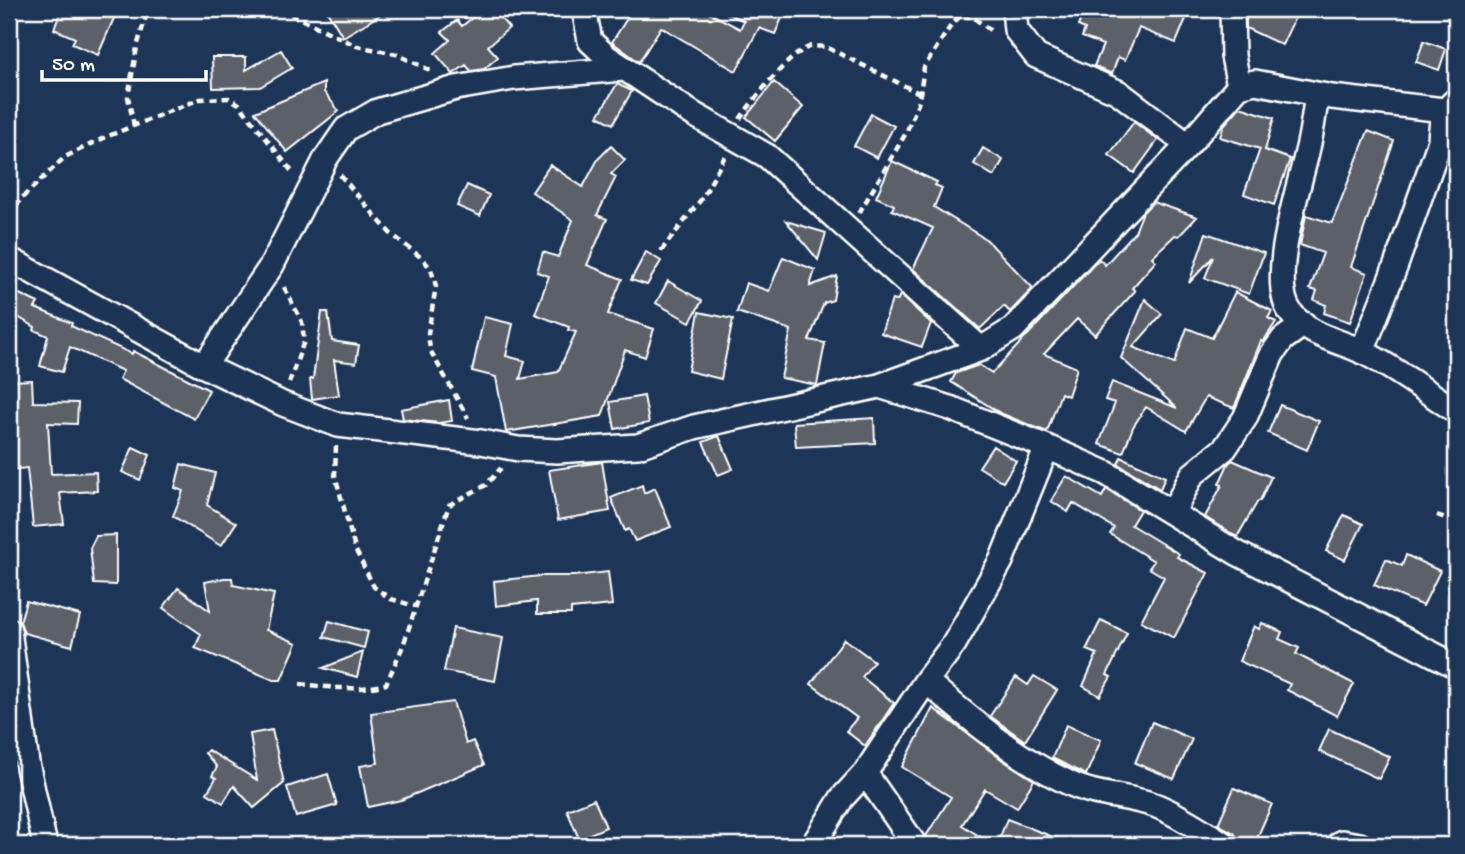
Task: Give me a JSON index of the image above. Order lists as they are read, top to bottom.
{
  "scale_bar": "50 m"
}
